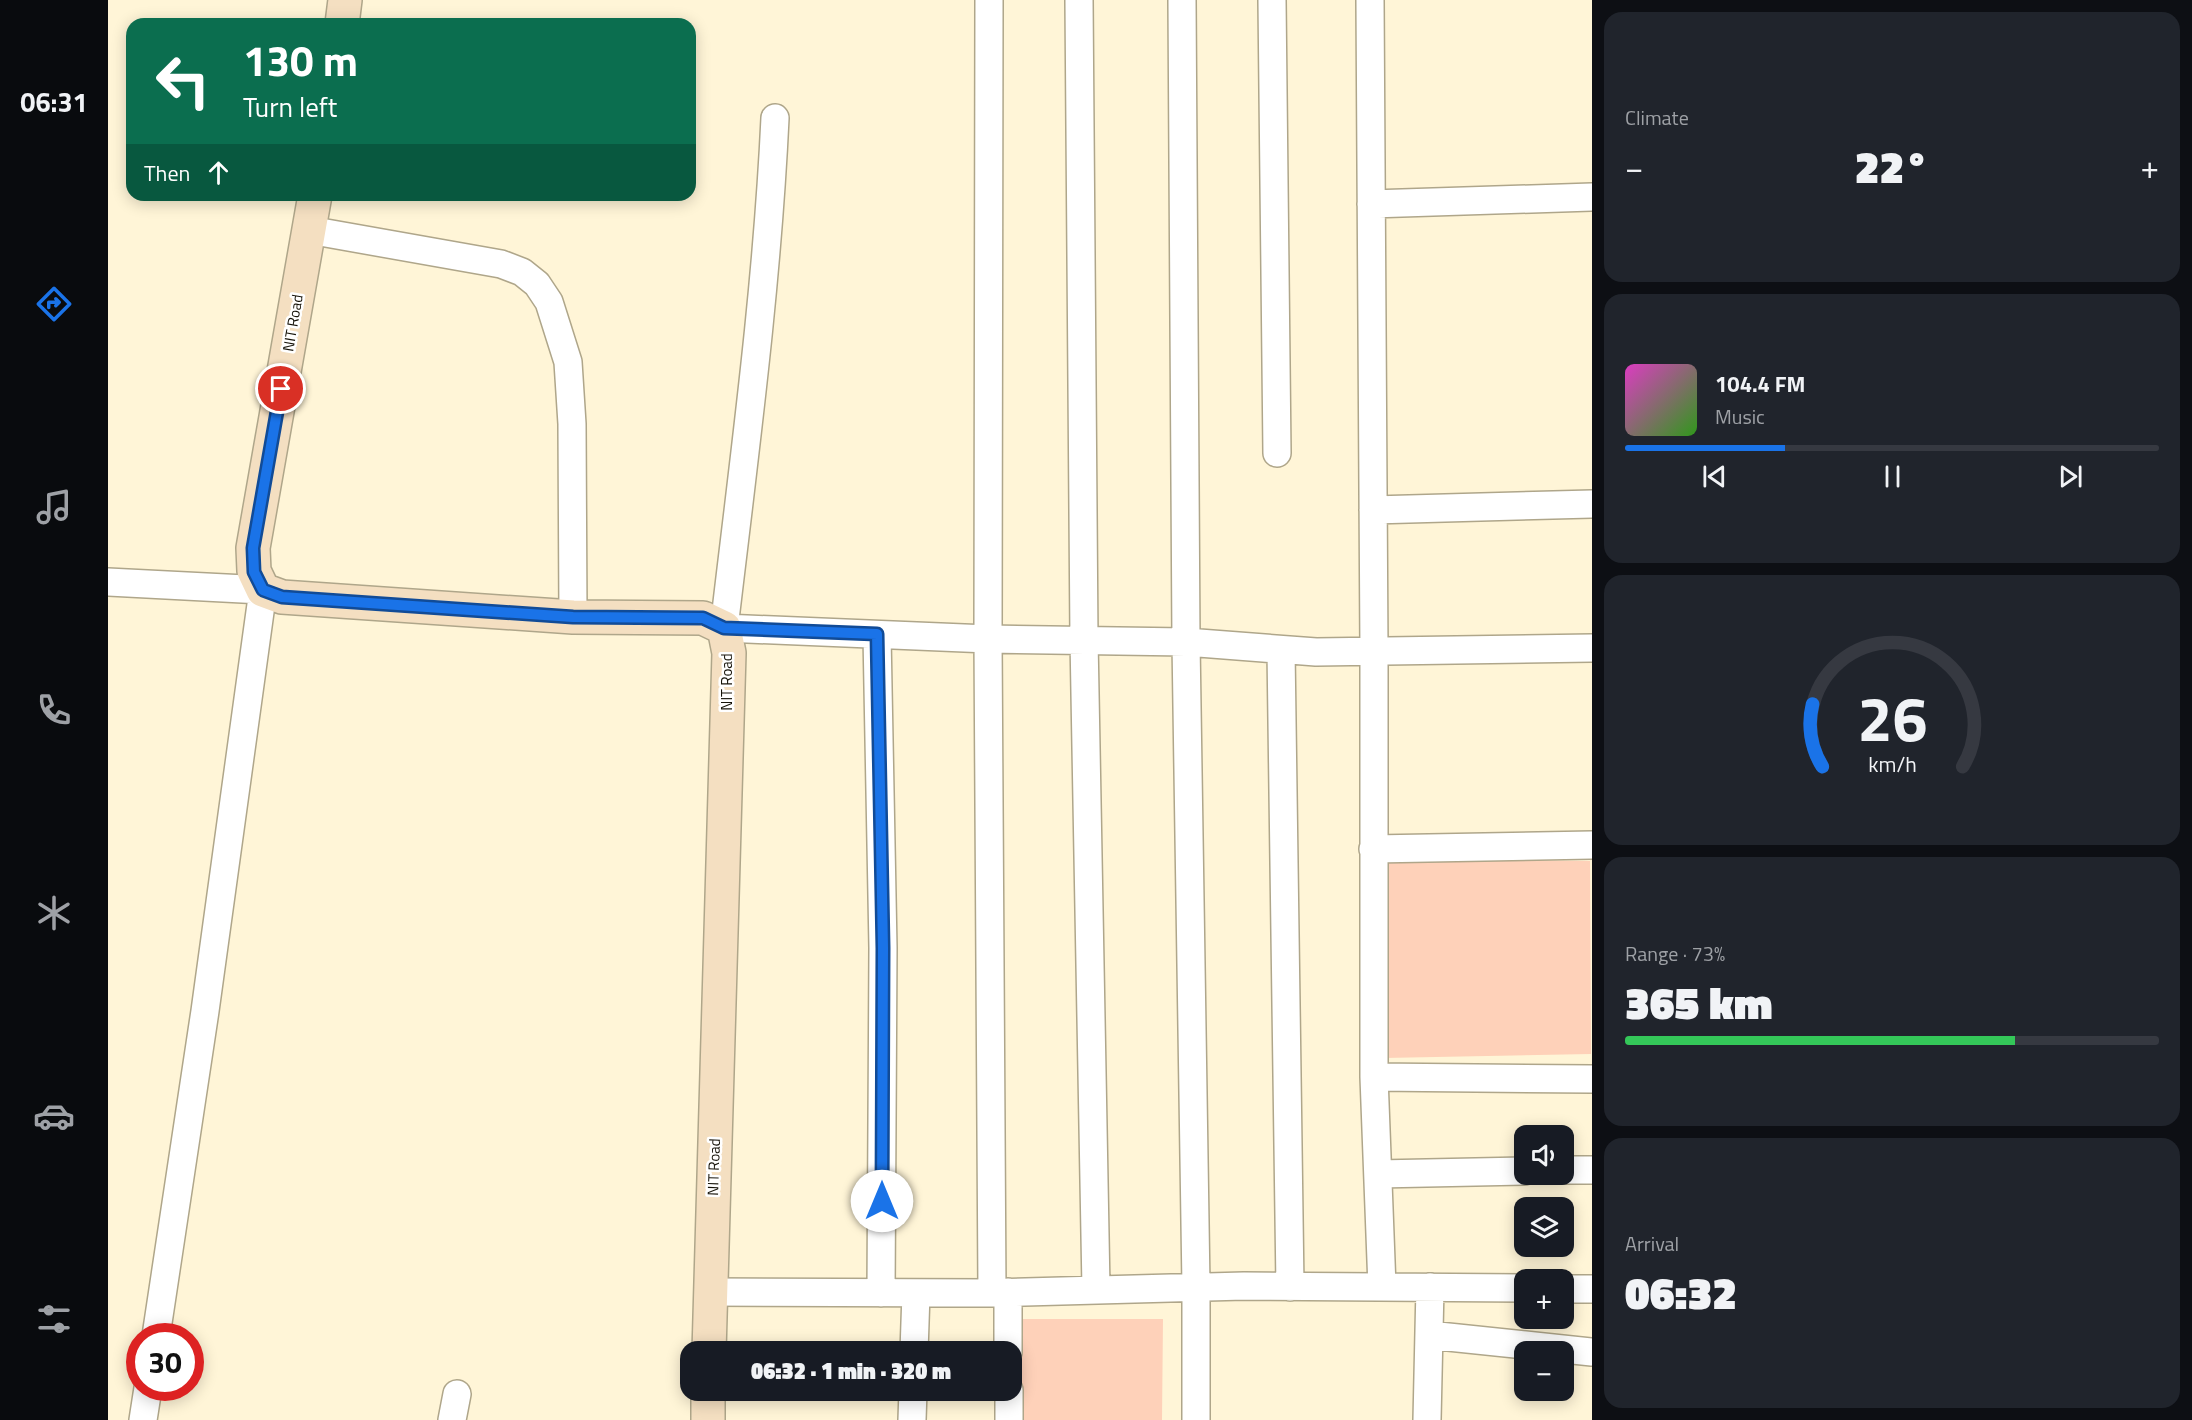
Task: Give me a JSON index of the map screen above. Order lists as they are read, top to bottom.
{
  "streets": {
    "main road": ["NIT Road"]
  },
  "page": {
    "tabs": "06:31",
    "tile": [
      "Climate",
      ["Range · 73%", "365 km"],
      ["Arrival", "06:32"]
    ],
    "turn": ["130 m", "Turn left"],
    "heat": ["−", "22°", "+"],
    "then": "Then",
    "song": ["104.4 FM", "Music"],
    "map_buttons": ["+", "−"],
    "limit": "30",
    "trip": "06:32 · 1 min · 320 m",
    "gauge": ["26", "km/h"]
  }
}
